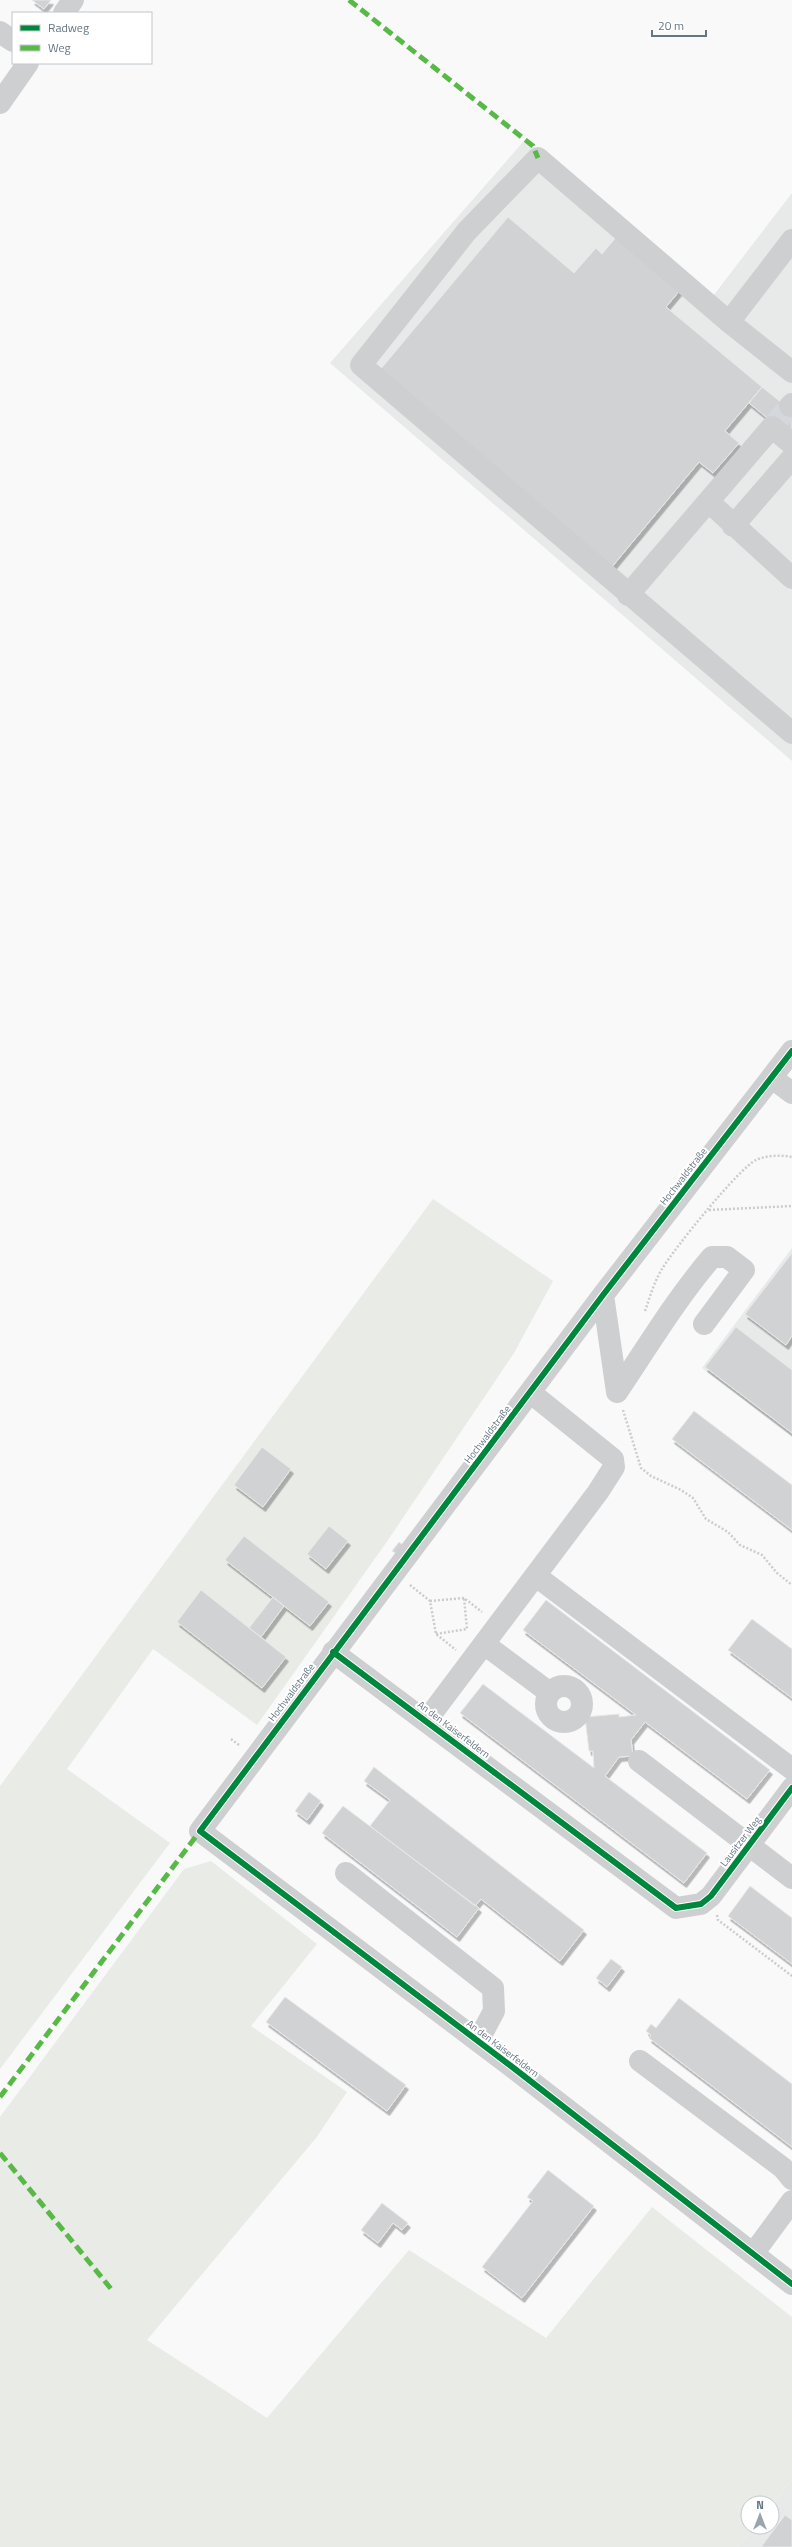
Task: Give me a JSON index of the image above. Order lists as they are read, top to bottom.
{
  "streets": {
    "street": ["Hochwaldstraße", "An den Kaiserfeldern", "Lausitzer Weg"]
  },
  "crossings": [
    ["Hochwaldstraße", "An den Kaiserfeldern"],
    ["An den Kaiserfeldern", "Lausitzer Weg"]
  ],
  "legend": ["Radweg", "Weg"],
  "scale_bar": "20 m",
  "north": "top"
}
